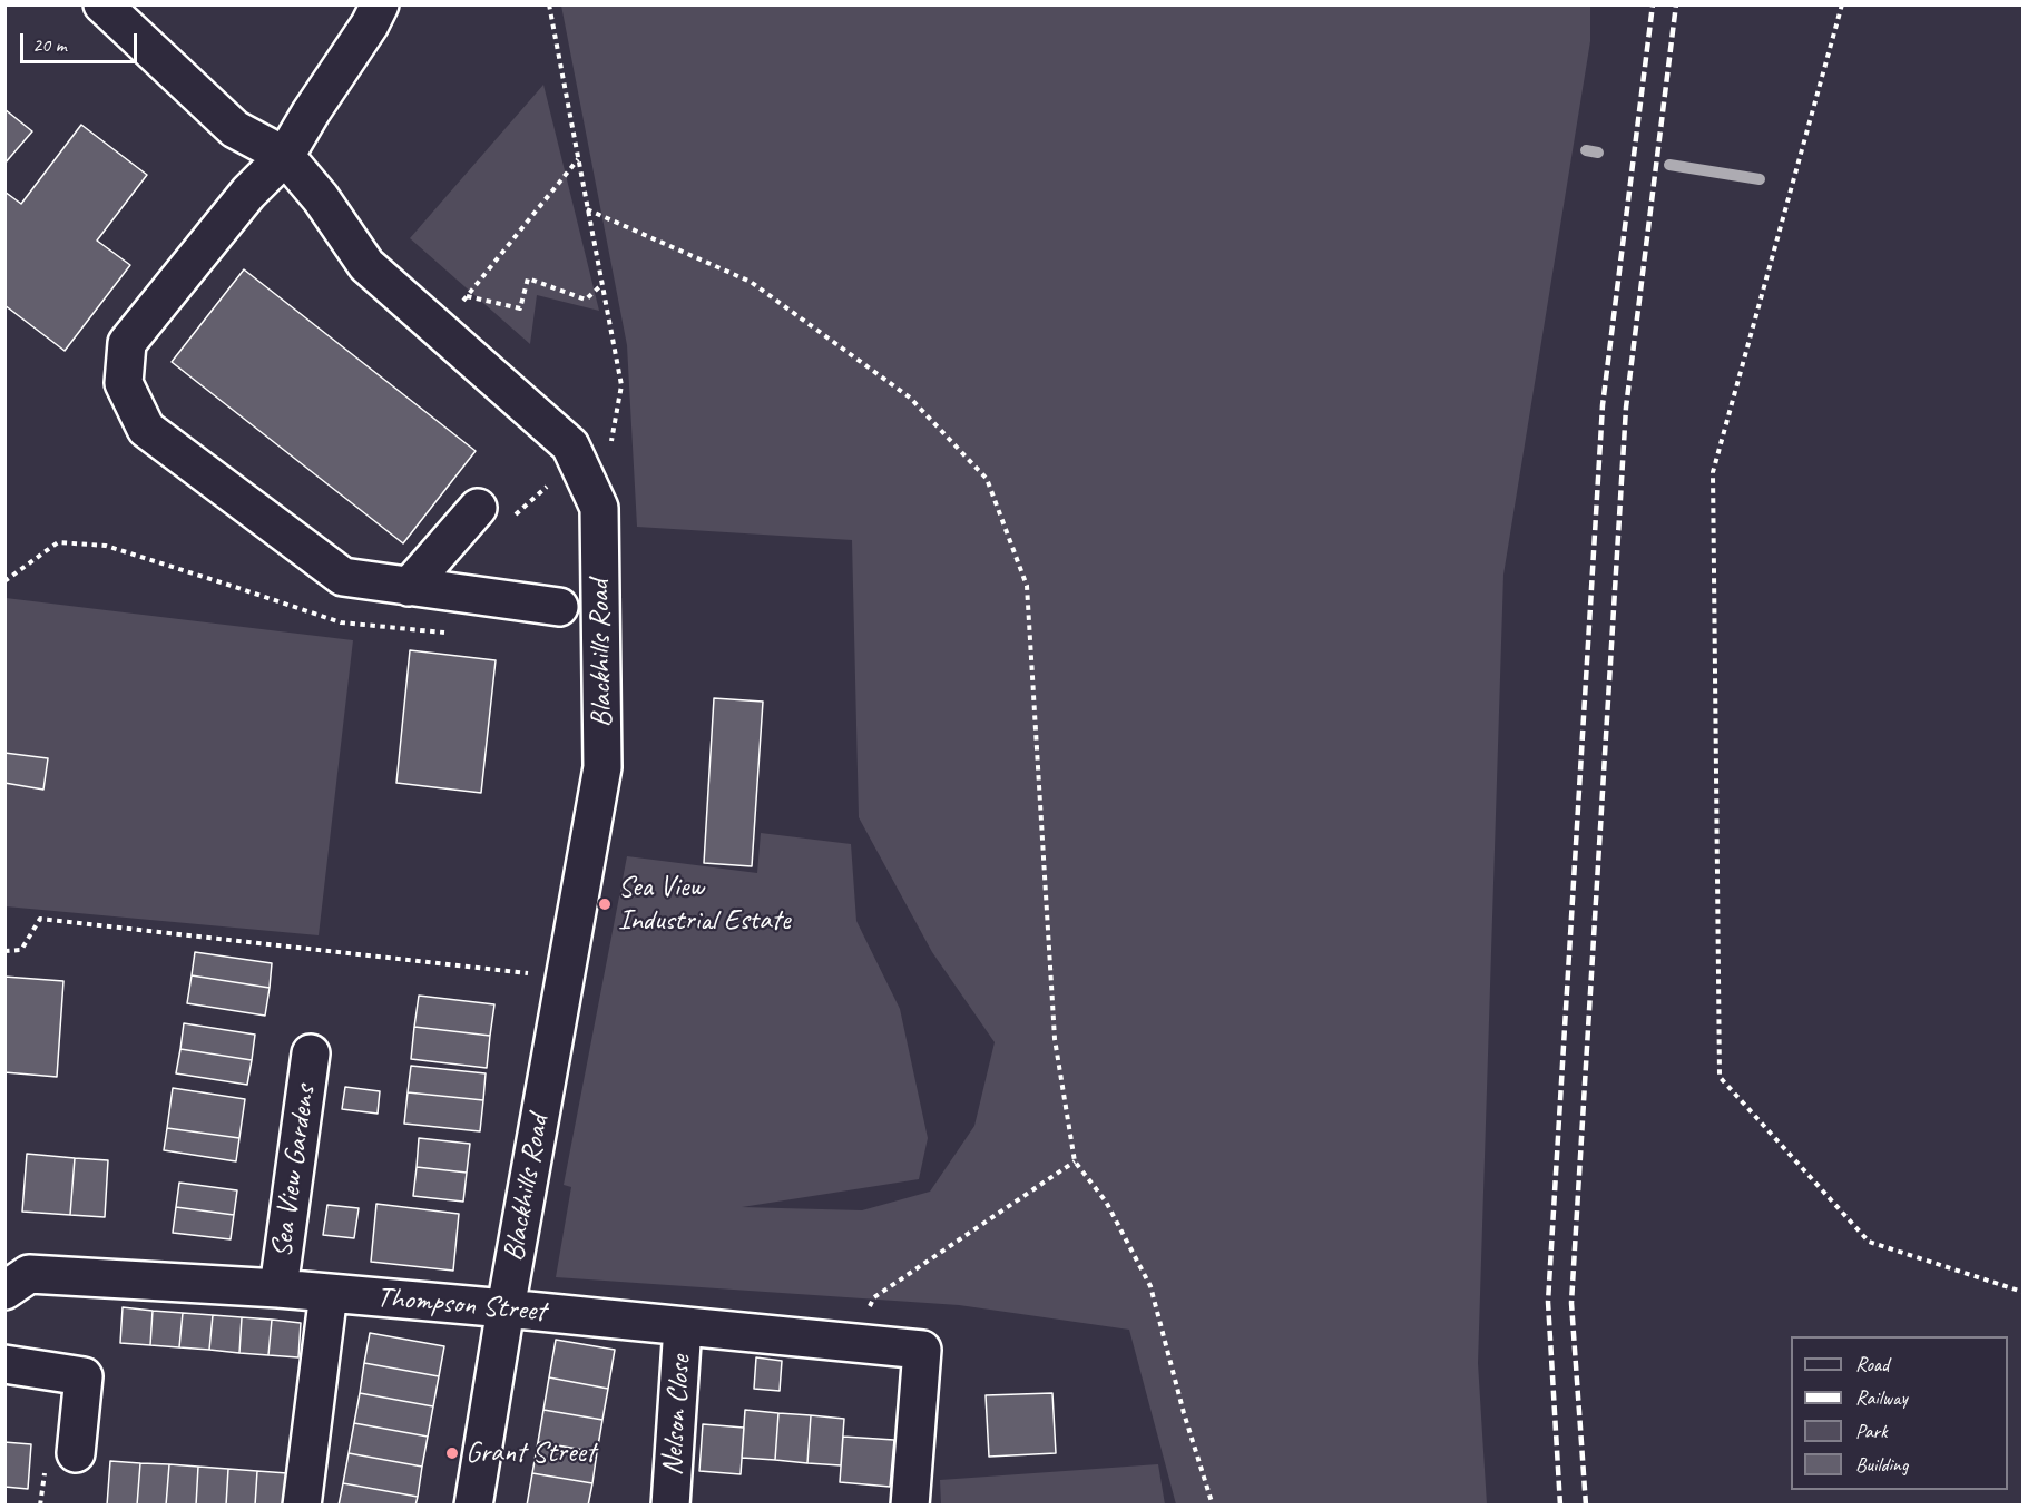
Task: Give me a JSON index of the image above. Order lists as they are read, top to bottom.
{
  "streets": {
    "street": [
      "Blackhills Road",
      "Sea View Gardens",
      "Thompson Street",
      "Nelson Close"
    ]
  },
  "crossings": [
    ["Blackhills Road", "Thompson Street"],
    ["Sea View Gardens", "Thompson Street"],
    ["Thompson Street", "Nelson Close"]
  ],
  "places": ["Sea View Industrial Estate", "Grant Street"],
  "legend": [
    "Road",
    "Railway",
    "Park",
    "Building"
  ],
  "scale_bar": "20 m"
}
